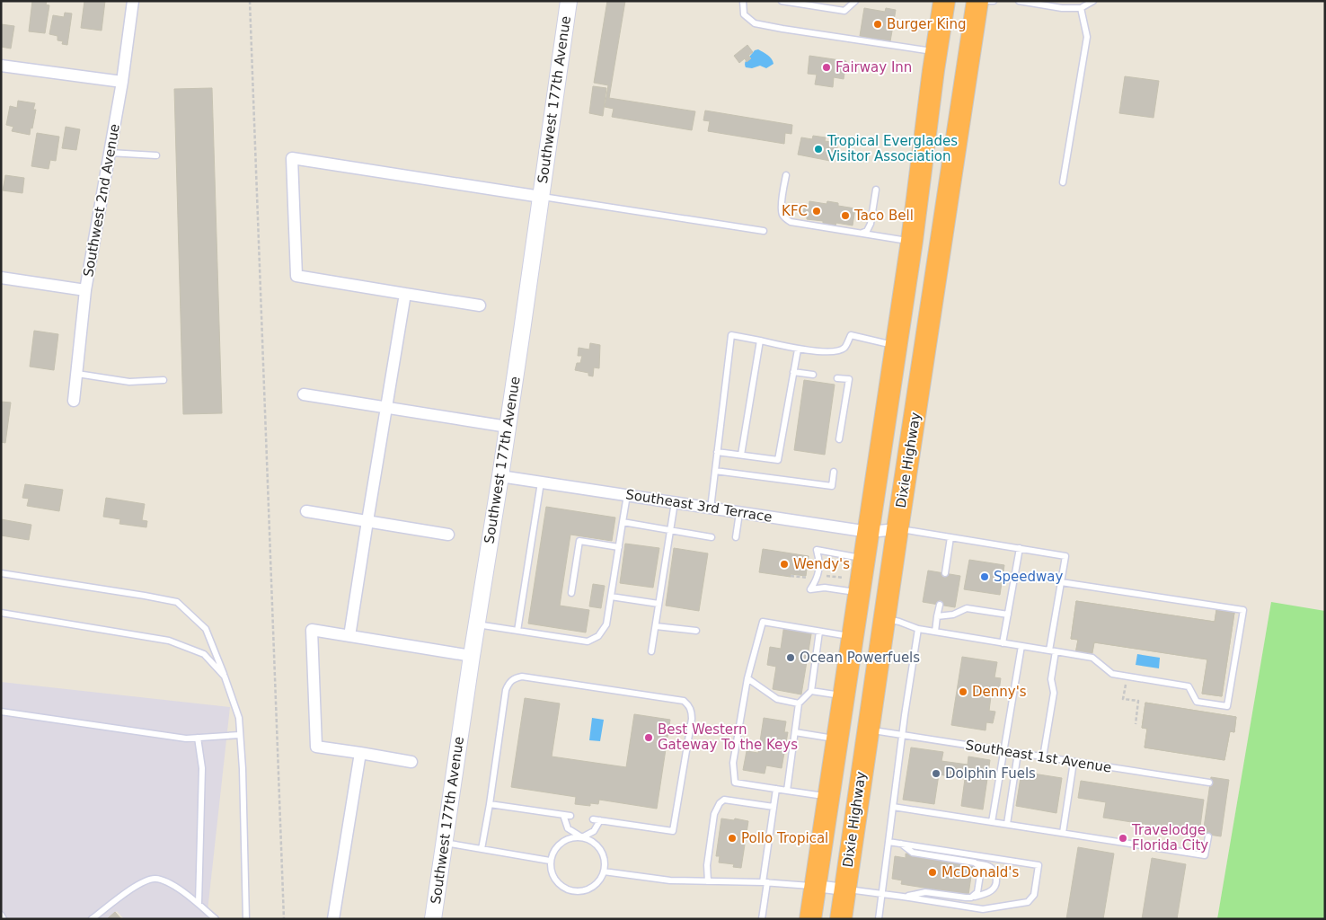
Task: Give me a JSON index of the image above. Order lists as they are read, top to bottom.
{
  "streets": {
    "highway": ["Dixie Highway"],
    "main road": ["Southwest 177th Avenue"],
    "street": ["Southwest 2nd Avenue", "Southeast 3rd Terrace"],
    "lane": ["Southeast 1st Avenue"]
  },
  "crossings": [
    ["Southwest 177th Avenue", "Southeast 3rd Terrace"],
    ["Dixie Highway", "Southeast 3rd Terrace"],
    ["Dixie Highway", "Southeast 1st Avenue"]
  ],
  "places": [
    "Burger King",
    "Fairway Inn",
    "Tropical Everglades Visitor Association",
    "KFC",
    "Taco Bell",
    "Wendy's",
    "Speedway",
    "Ocean Powerfuels",
    "Denny's",
    "Best Western Gateway To the Keys",
    "Dolphin Fuels",
    "Pollo Tropical",
    "Travelodge Florida City",
    "McDonald's"
  ]
}
